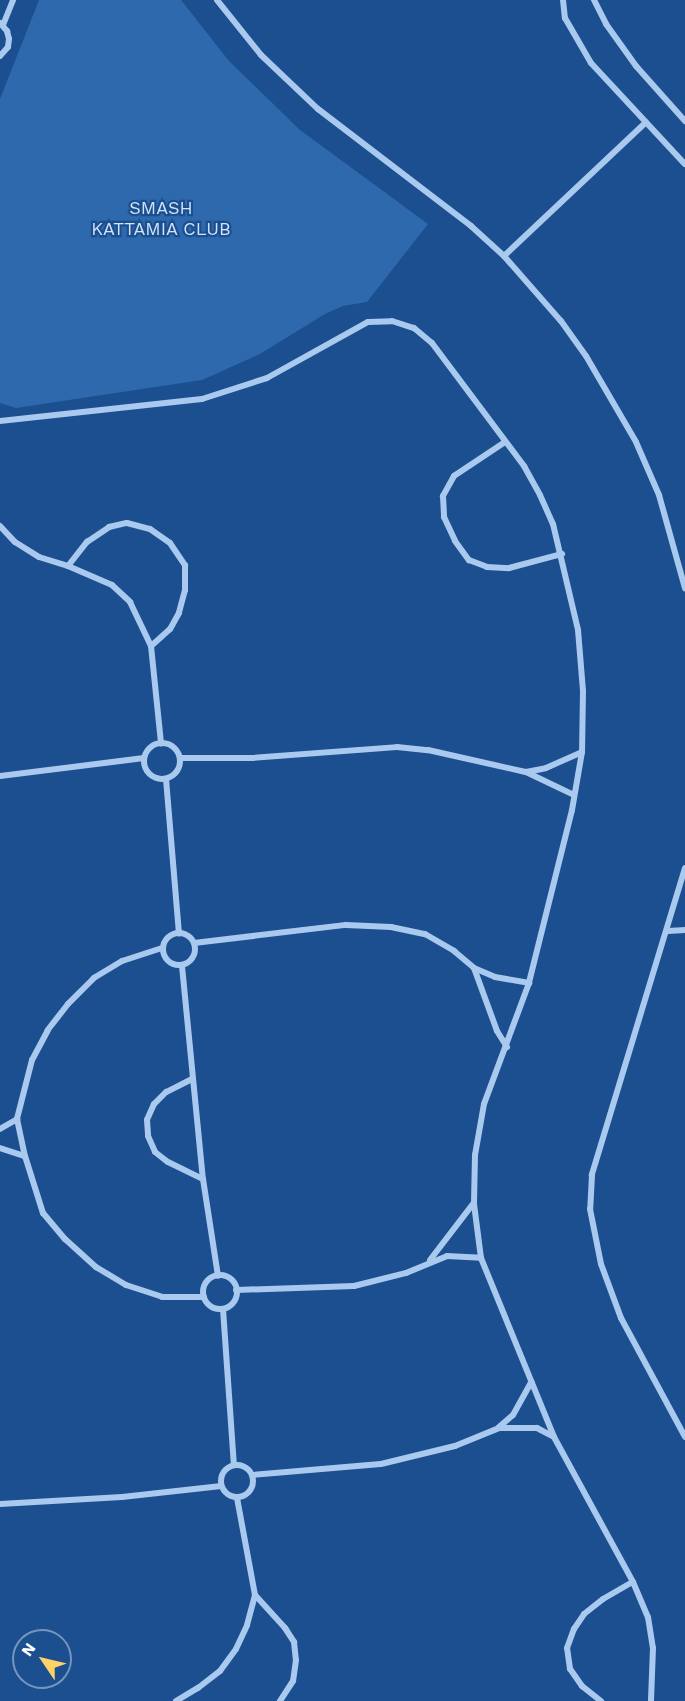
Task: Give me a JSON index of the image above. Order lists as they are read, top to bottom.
{
  "parks": ["SMASH KATTAMIA CLUB"],
  "north": "top left"
}
